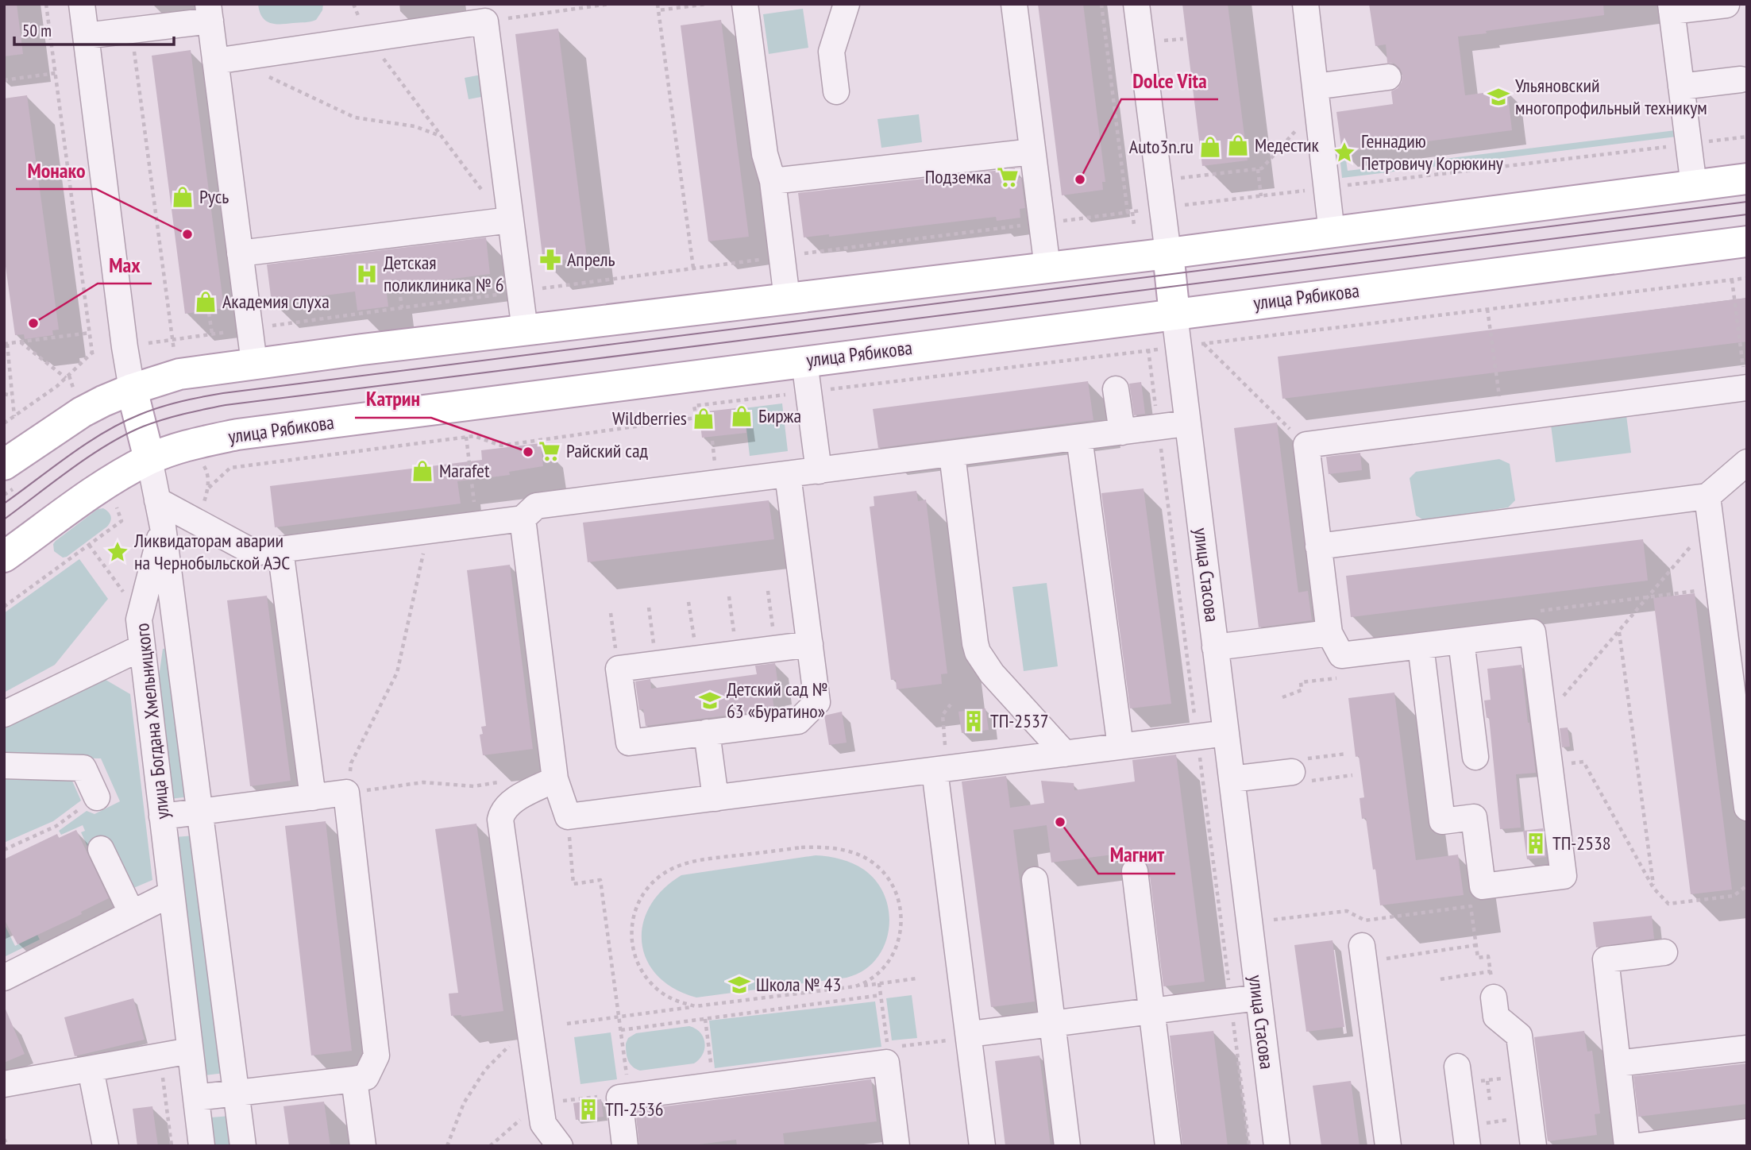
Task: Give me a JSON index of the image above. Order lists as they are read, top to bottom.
{
  "streets": {
    "main road": ["улица Рябикова", "улица Стасова", "улица Богдана Хмельницкого"]
  },
  "crossings": [
    ["улица Рябикова", "улица Стасова"],
    ["улица Рябикова", "улица Богдана Хмельницкого"]
  ],
  "places": {
    "school or university": ["Ульяновский многопрофильный техникум", "Детский сад № 63 «Буратино»", "Школа № 43"],
    "shop": [
      "Медестик",
      "Auto3n.ru",
      "Русь",
      "Академия слуха",
      "Биржа",
      "Wildberries",
      "Marafet"
    ],
    "place": ["Геннадию Петровичу Корюкину", "Ликвидаторам аварии на Чернобыльской АЭС"],
    "supermarket": ["Подземка", "Райский сад"],
    "other": [
      "Dolce Vita",
      "Монако",
      "Max",
      "Катрин",
      "Магнит"
    ],
    "pharmacy": ["Апрель"],
    "hospital": ["Детская поликлиника № 6"],
    "building": ["ТП-2537", "ТП-2538", "ТП-2536"]
  },
  "scale_bar": "50 m"
}
